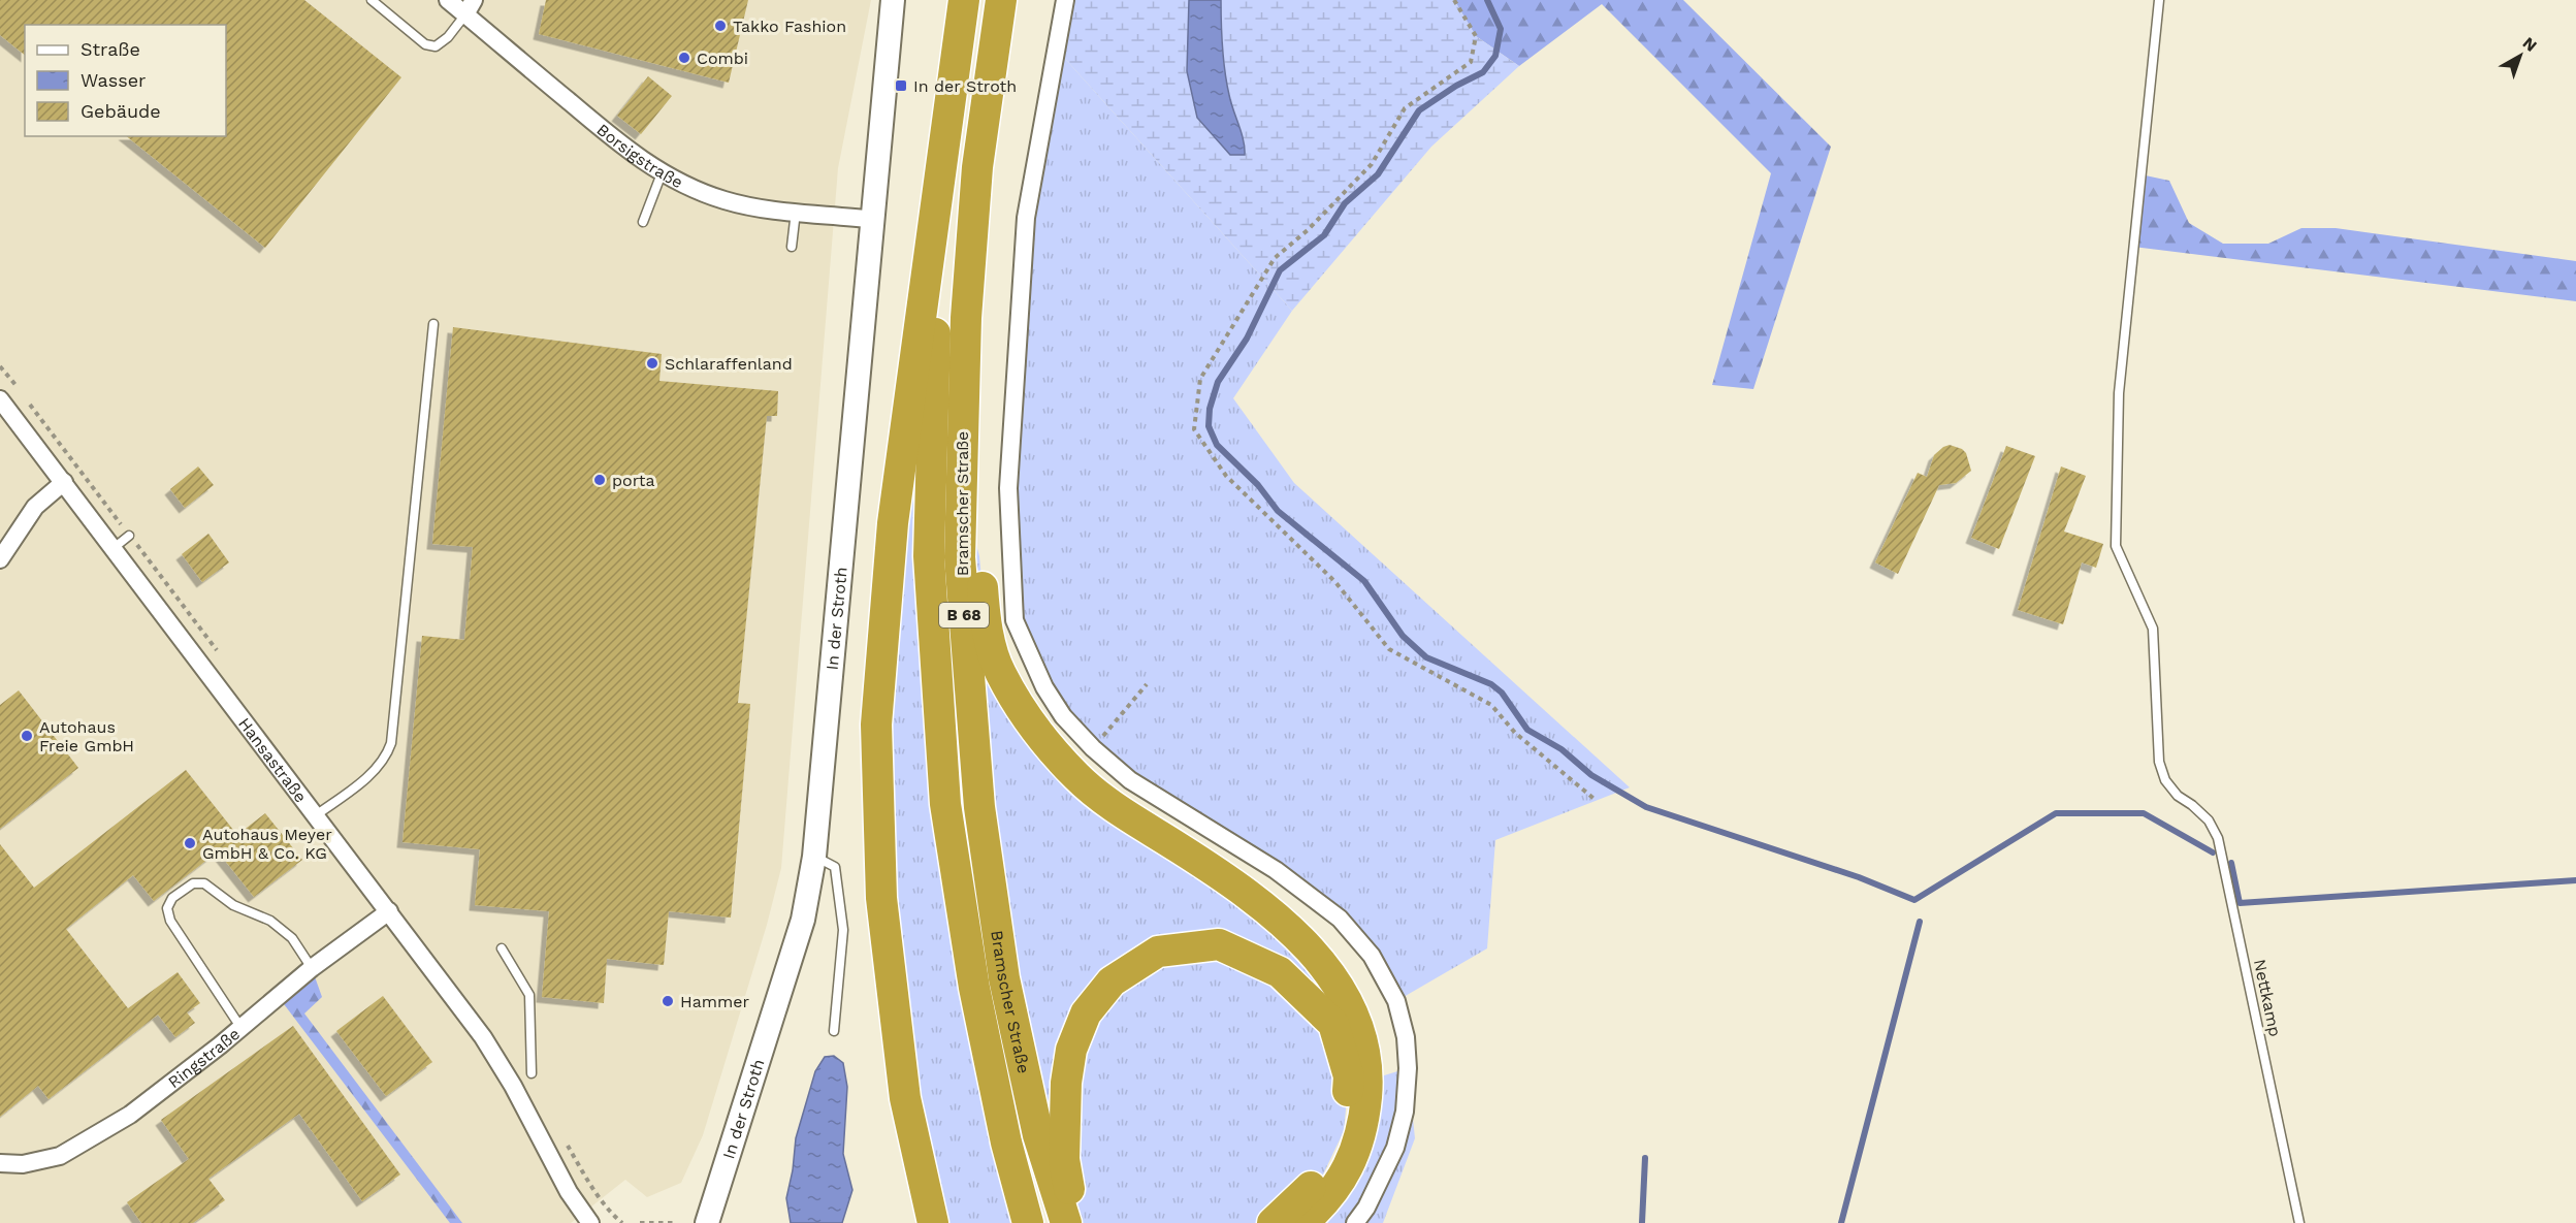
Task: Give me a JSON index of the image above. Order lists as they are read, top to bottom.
{
  "streets": {
    "highway": ["Bramscher Straße", "B 68"],
    "street": [
      "Borsigstraße",
      "In der Stroth",
      "Hansastraße",
      "Ringstraße"
    ],
    "lane": ["Nettkamp"]
  },
  "crossings": [
    ["Borsigstraße", "In der Stroth"],
    ["Hansastraße", "Ringstraße"]
  ],
  "places": {
    "other": [
      "Takko Fashion",
      "Combi",
      "Schlaraffenland",
      "porta",
      "Autohaus Freie GmbH",
      "Autohaus Meyer GmbH & Co. KG",
      "Hammer"
    ],
    "transit": ["In der Stroth"]
  },
  "legend": ["Straße", "Wasser", "Gebäude"],
  "north": "top right"
}
